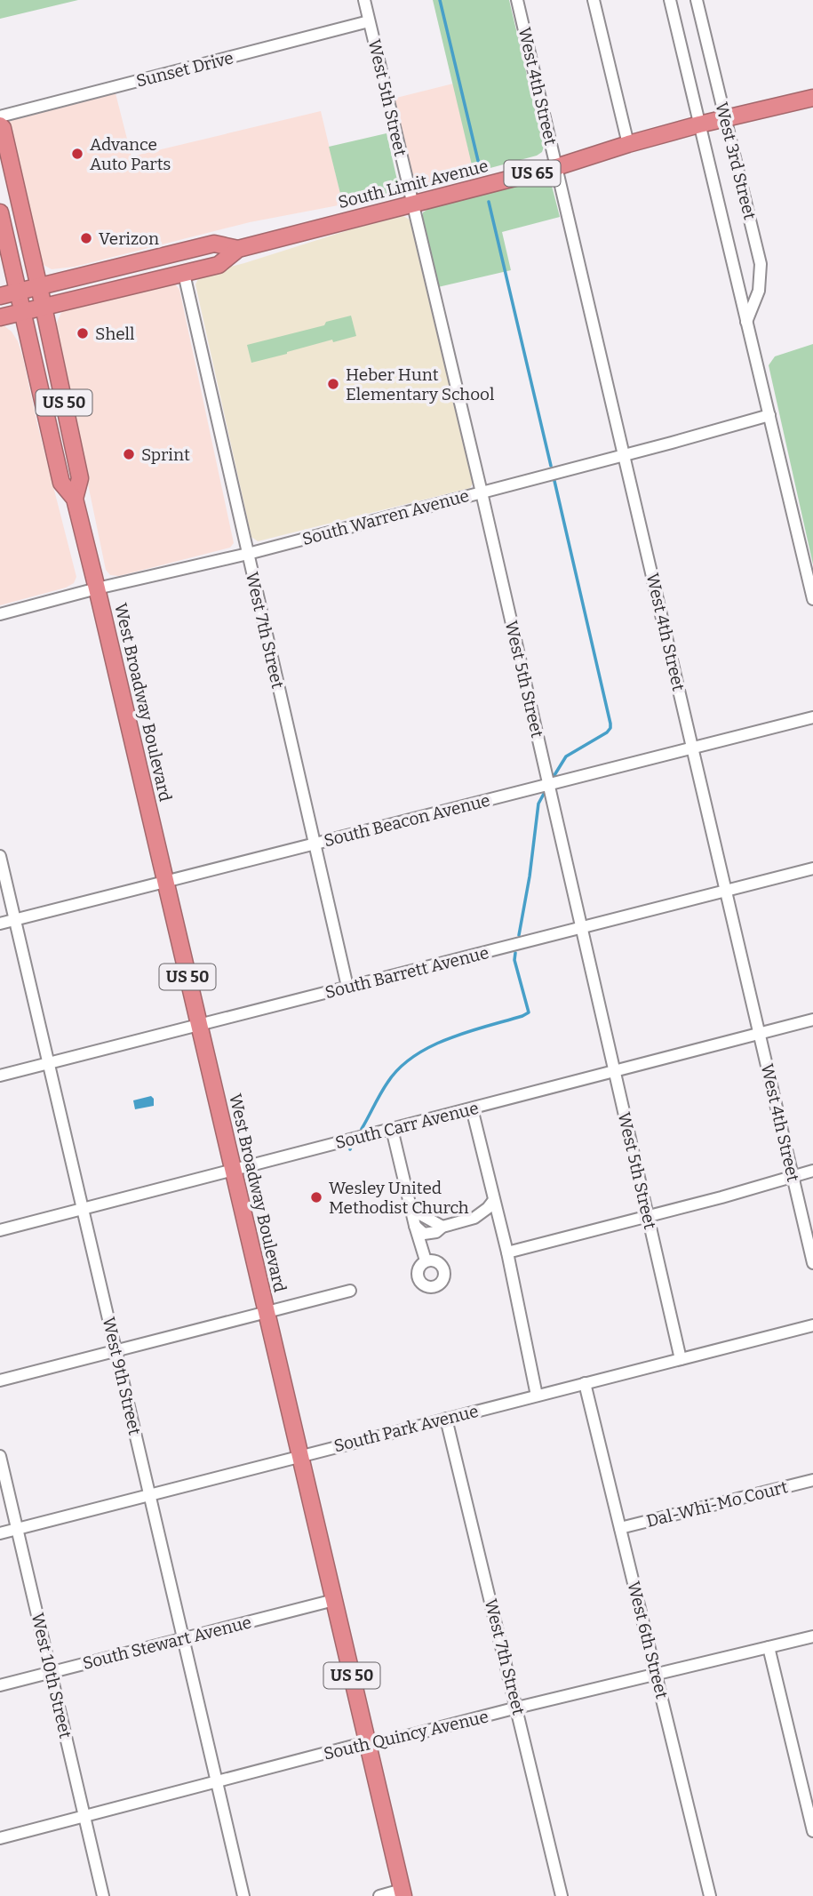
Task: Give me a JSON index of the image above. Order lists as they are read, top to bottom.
{
  "streets": {
    "highway": [
      "US 65",
      "South Limit Avenue",
      "US 50",
      "West Broadway Boulevard"
    ],
    "street": [
      "Sunset Drive",
      "West 4th Street",
      "West 5th Street",
      "West 3rd Street",
      "South Warren Avenue",
      "West 7th Street",
      "South Beacon Avenue",
      "South Barrett Avenue",
      "South Carr Avenue",
      "West 9th Street",
      "South Park Avenue",
      "Dal-Whi-Mo Court",
      "West 6th Street",
      "South Stewart Avenue",
      "West 10th Street",
      "South Quincy Avenue"
    ]
  },
  "crossings": [
    ["Sunset Drive", "West 5th Street"],
    ["West 4th Street", "South Limit Avenue"],
    ["West 4th Street", "South Warren Avenue"],
    ["West 4th Street", "South Beacon Avenue"],
    ["West 4th Street", "South Barrett Avenue"],
    ["West 4th Street", "South Carr Avenue"],
    ["West 5th Street", "South Limit Avenue"],
    ["West 5th Street", "South Warren Avenue"],
    ["West 5th Street", "South Beacon Avenue"],
    ["West 5th Street", "South Barrett Avenue"],
    ["West 5th Street", "South Carr Avenue"],
    ["West 5th Street", "South Park Avenue"],
    ["West 3rd Street", "South Limit Avenue"],
    ["West 3rd Street", "South Warren Avenue"],
    ["South Limit Avenue", "West 7th Street"],
    ["South Limit Avenue", "West Broadway Boulevard"],
    ["South Warren Avenue", "West 7th Street"],
    ["South Warren Avenue", "West Broadway Boulevard"],
    ["West 7th Street", "South Beacon Avenue"],
    ["West 7th Street", "South Barrett Avenue"],
    ["West 7th Street", "South Park Avenue"],
    ["West 7th Street", "South Quincy Avenue"],
    ["West Broadway Boulevard", "South Beacon Avenue"],
    ["West Broadway Boulevard", "South Barrett Avenue"],
    ["West Broadway Boulevard", "South Carr Avenue"],
    ["West Broadway Boulevard", "South Park Avenue"],
    ["West Broadway Boulevard", "South Stewart Avenue"],
    ["West Broadway Boulevard", "South Quincy Avenue"],
    ["South Beacon Avenue", "West 9th Street"],
    ["South Barrett Avenue", "West 9th Street"],
    ["South Carr Avenue", "West 9th Street"],
    ["West 9th Street", "South Park Avenue"],
    ["West 9th Street", "South Stewart Avenue"],
    ["West 9th Street", "South Quincy Avenue"],
    ["South Park Avenue", "West 6th Street"],
    ["South Park Avenue", "West 10th Street"],
    ["Dal-Whi-Mo Court", "West 6th Street"],
    ["West 6th Street", "South Quincy Avenue"],
    ["South Stewart Avenue", "West 10th Street"],
    ["West 10th Street", "South Quincy Avenue"]
  ],
  "places": [
    "Advance Auto Parts",
    "Verizon",
    "Shell",
    "Heber Hunt Elementary School",
    "Sprint",
    "Wesley United Methodist Church"
  ]
}
